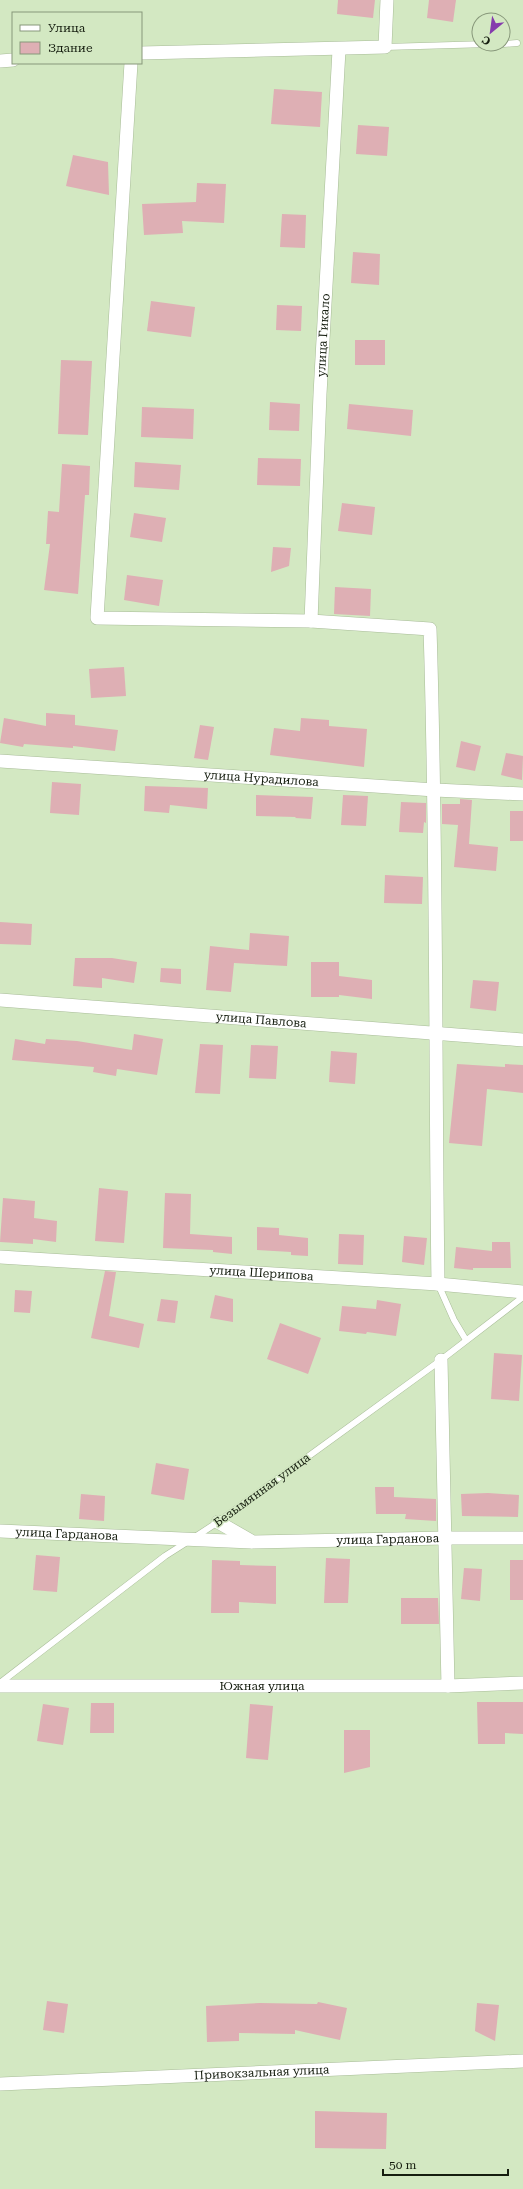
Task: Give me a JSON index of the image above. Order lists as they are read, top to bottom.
{
  "streets": {
    "street": [
      "улица Гикало",
      "улица Нурадилова",
      "улица Павлова",
      "улица Шерипова",
      "улица Гарданова",
      "Южная улица",
      "Привокзальная улица"
    ],
    "lane": ["Безымянная улица"]
  },
  "crossings": [
    ["Безымянная улица", "улица Гарданова"]
  ],
  "legend": ["Улица", "Здание"],
  "scale_bar": "50 m",
  "north": "bottom left"
}
